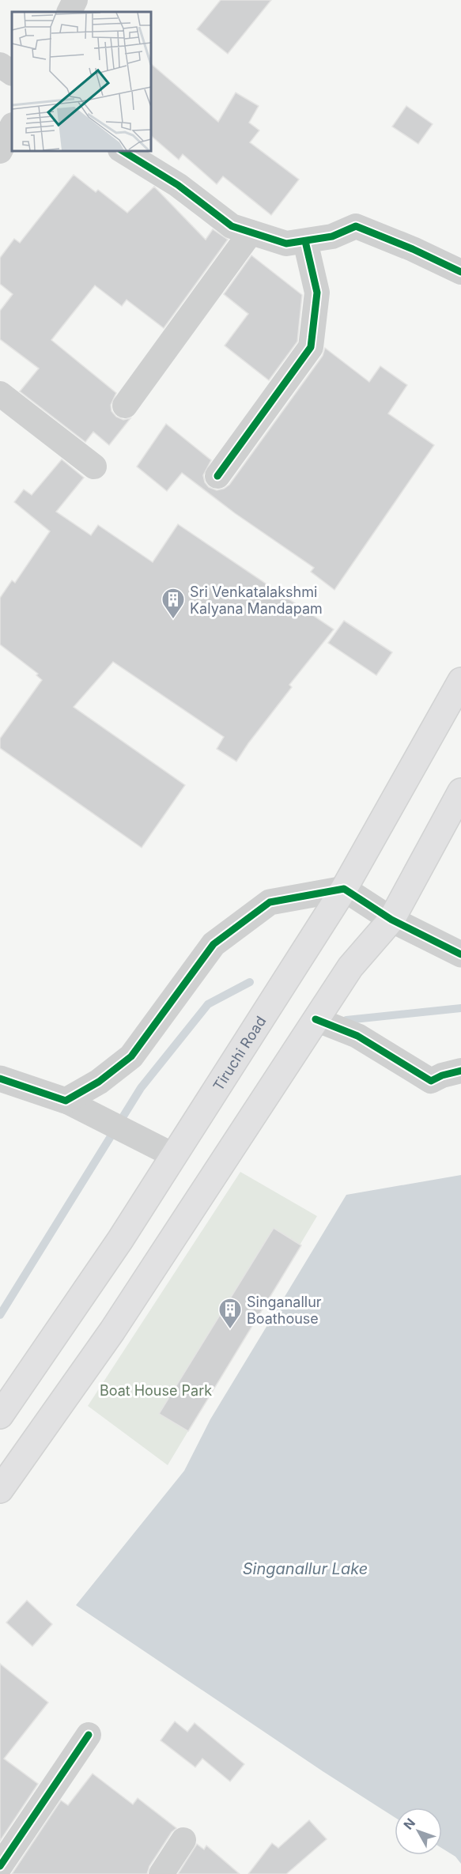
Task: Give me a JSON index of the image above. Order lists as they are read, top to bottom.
{
  "streets": {
    "highway": ["Tiruchi Road"]
  },
  "water": ["Singanallur Lake"],
  "parks": ["Boat House Park"],
  "places": {
    "building": ["Sri Venkatalakshmi Kalyana Mandapam", "Singanallur Boathouse"]
  },
  "north": "top left"
}
